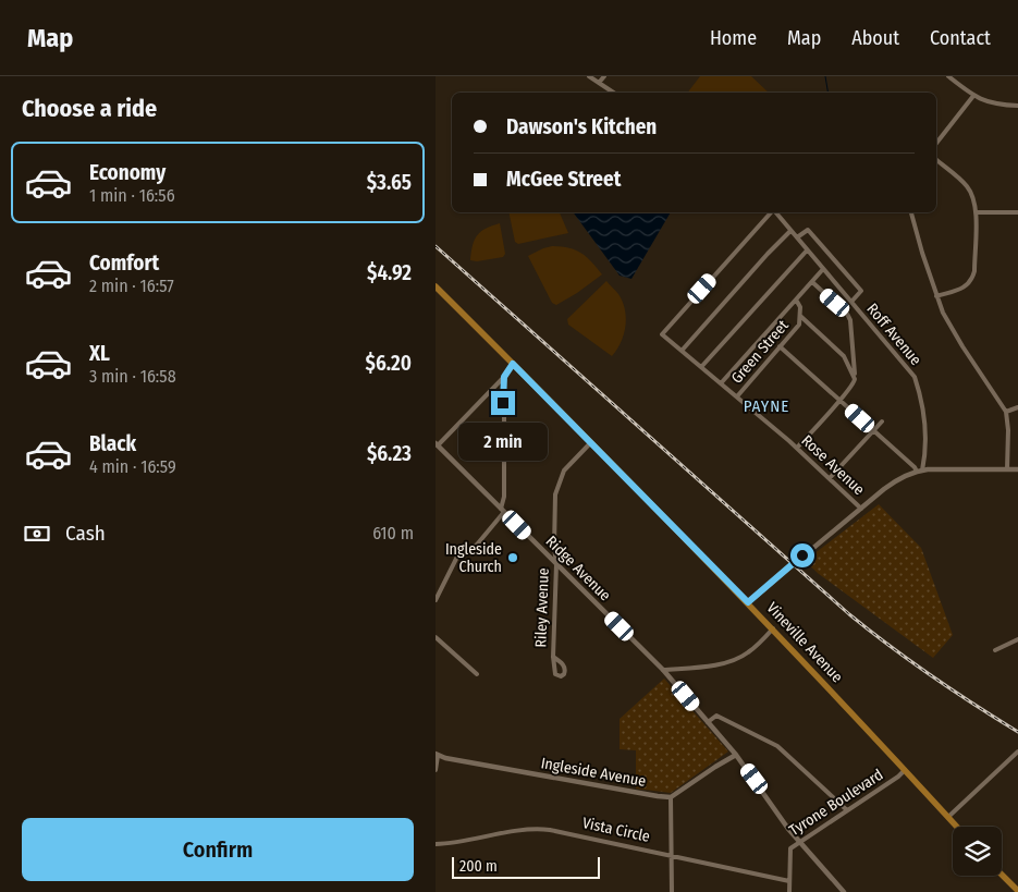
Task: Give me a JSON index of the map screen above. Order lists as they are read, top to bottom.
{
  "streets": {
    "main road": ["Vineville Avenue"],
    "street": [
      "Roff Avenue",
      "Green Street",
      "Rose Avenue",
      "Ridge Avenue",
      "Riley Avenue",
      "Ingleside Avenue",
      "Tyrone Boulevard",
      "Vista Circle"
    ]
  },
  "crossings": [
    ["Green Street", "Rose Avenue"],
    ["Ridge Avenue", "Riley Avenue"],
    ["Ridge Avenue", "Tyrone Boulevard"],
    ["Riley Avenue", "Vineville Avenue"],
    ["Vineville Avenue", "Tyrone Boulevard"],
    ["Tyrone Boulevard", "Vista Circle"]
  ],
  "districts": ["PAYNE"],
  "places": ["Ingleside Church"],
  "scale_bar": "200 m",
  "page": {
    "header": "Map",
    "nav": [
      "Home",
      "Map",
      "About",
      "Contact"
    ],
    "heading": "Choose a ride",
    "banner": ["Dawson's Kitchen", "McGee Street"],
    "list": [
      {
        "name": "Economy",
        "note": "1 min · 16:56",
        "value": "$3.65"
      },
      {
        "name": "Comfort",
        "note": "2 min · 16:57",
        "value": "$4.92"
      },
      {
        "name": "XL",
        "note": "3 min · 16:58",
        "value": "$6.20"
      },
      {
        "name": "Black",
        "note": "4 min · 16:59",
        "value": "$6.23"
      }
    ],
    "bubble": "2 min",
    "pay": ["Cash", "610 m"],
    "buttons": "Confirm",
    "scale": "200 m"
  }
}
